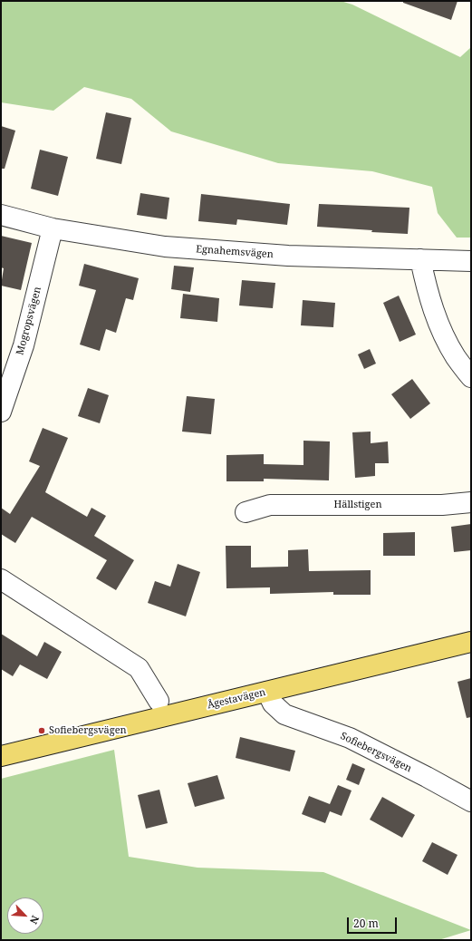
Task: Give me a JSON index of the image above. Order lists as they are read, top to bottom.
{
  "streets": {
    "main road": ["Ågestavägen"],
    "street": [
      "Egnahemsvägen",
      "Mogropsvägen",
      "Hällstigen",
      "Sofiebergsvägen"
    ]
  },
  "crossings": [
    ["Egnahemsvägen", "Mogropsvägen"],
    ["Ågestavägen", "Sofiebergsvägen"]
  ],
  "places": ["Sofiebergsvägen"],
  "scale_bar": "20 m",
  "north": "bottom right"
}
